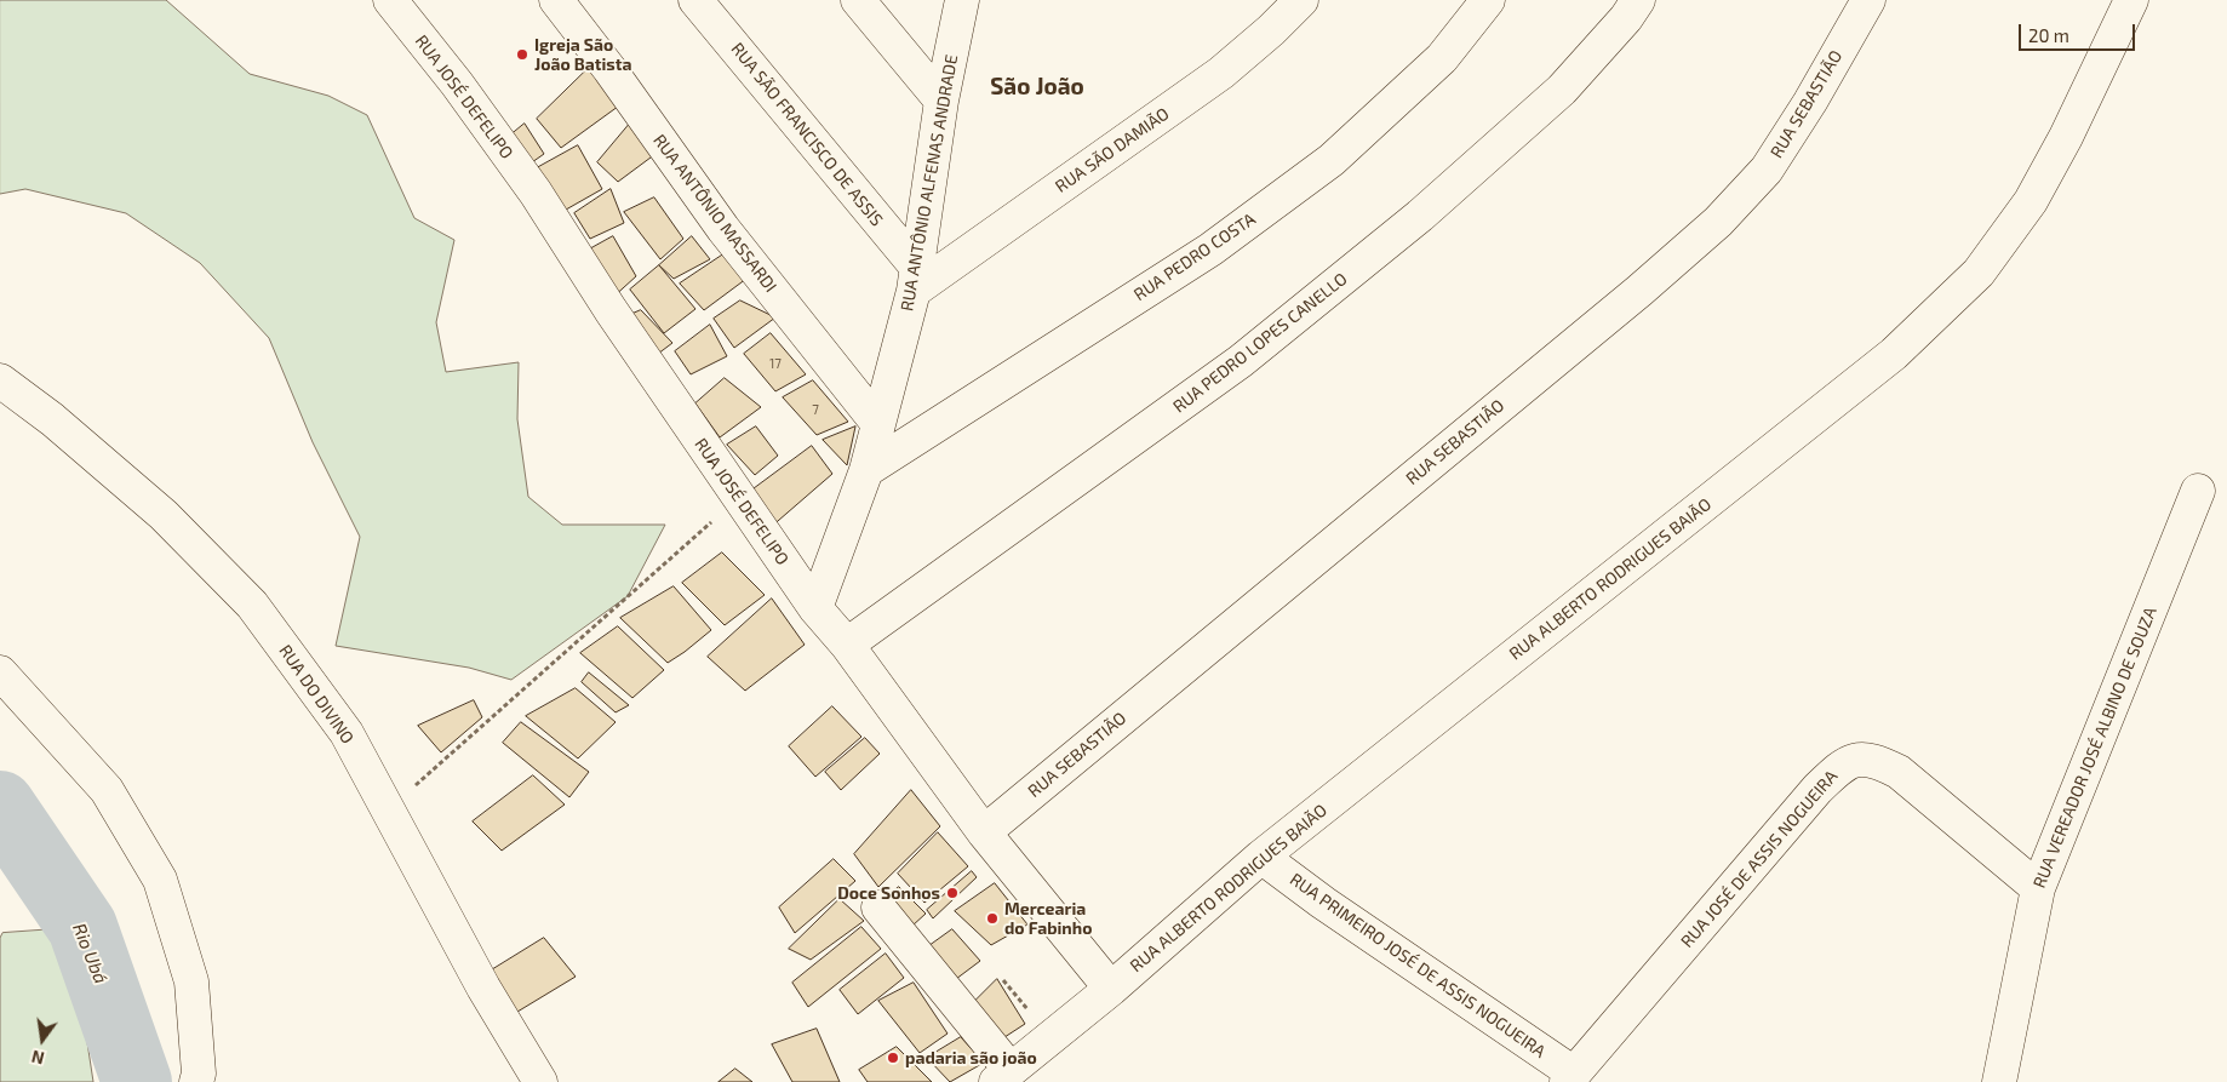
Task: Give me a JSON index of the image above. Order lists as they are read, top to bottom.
{
  "streets": {
    "street": [
      "RUA JOSÉ DEFELIPO",
      "RUA SEBASTIÃO",
      "RUA SÃO FRANCISCO DE ASSIS",
      "RUA SÃO DAMIÃO",
      "RUA ANTÔNIO ALFENAS ANDRADE",
      "RUA ANTÔNIO MASSARDI",
      "RUA PEDRO COSTA",
      "RUA PEDRO LOPES CANELLO",
      "RUA ALBERTO RODRIGUES BAIÃO",
      "RUA DO DIVINO",
      "RUA VEREADOR JOSÉ ALBINO DE SOUZA",
      "RUA JOSÉ DE ASSIS NOGUEIRA",
      "RUA PRIMEIRO JOSÉ DE ASSIS NOGUEIRA"
    ]
  },
  "crossings": [
    ["RUA JOSÉ DEFELIPO", "RUA SEBASTIÃO"],
    ["RUA JOSÉ DEFELIPO", "RUA ANTÔNIO ALFENAS ANDRADE"],
    ["RUA JOSÉ DEFELIPO", "RUA PEDRO LOPES CANELLO"],
    ["RUA JOSÉ DEFELIPO", "RUA ALBERTO RODRIGUES BAIÃO"],
    ["RUA SÃO FRANCISCO DE ASSIS", "RUA SÃO DAMIÃO"],
    ["RUA SÃO FRANCISCO DE ASSIS", "RUA ANTÔNIO ALFENAS ANDRADE"],
    ["RUA SÃO DAMIÃO", "RUA ANTÔNIO ALFENAS ANDRADE"],
    ["RUA ANTÔNIO ALFENAS ANDRADE", "RUA ANTÔNIO MASSARDI"],
    ["RUA ANTÔNIO ALFENAS ANDRADE", "RUA PEDRO COSTA"],
    ["RUA ALBERTO RODRIGUES BAIÃO", "RUA PRIMEIRO JOSÉ DE ASSIS NOGUEIRA"],
    ["RUA VEREADOR JOSÉ ALBINO DE SOUZA", "RUA JOSÉ DE ASSIS NOGUEIRA"],
    ["RUA JOSÉ DE ASSIS NOGUEIRA", "RUA PRIMEIRO JOSÉ DE ASSIS NOGUEIRA"]
  ],
  "districts": ["São João"],
  "water": ["Rio Ubá"],
  "places": [
    "Igreja São João Batista",
    "Doce Sonhos",
    "Mercearia do Fabinho",
    "padaria são joão"
  ],
  "house_numbers": ["17", "7"],
  "scale_bar": "20 m",
  "north": "bottom"
}
